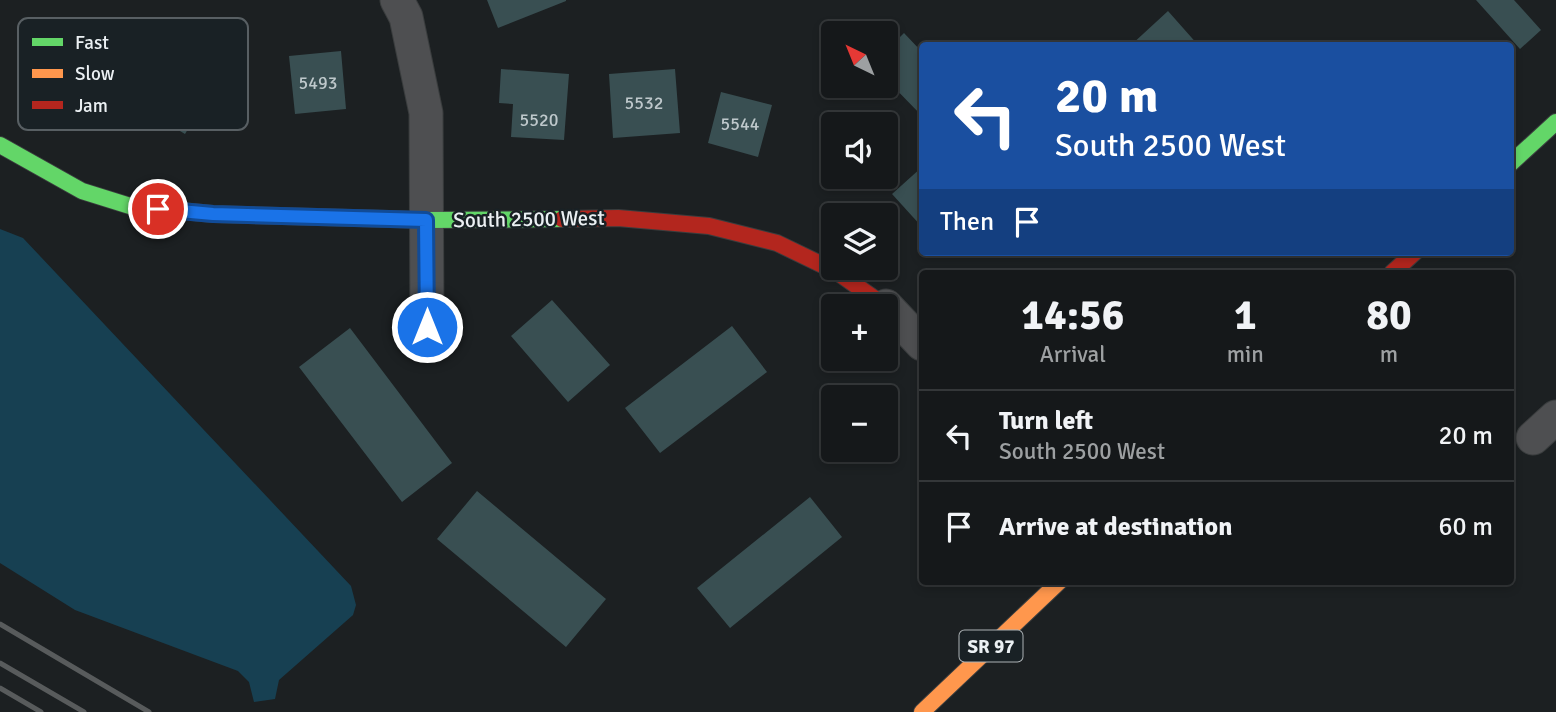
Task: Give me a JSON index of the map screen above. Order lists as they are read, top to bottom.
{
  "streets": {
    "street": ["South 2500 West", "SR 97"]
  },
  "house_numbers": [
    "5493",
    "5532",
    "5520",
    "5544"
  ],
  "legend": ["Fast", "Slow", "Jam"],
  "north": "top left",
  "page": {
    "map_buttons": ["+", "−"],
    "turn": ["20 m", "South 2500 West"],
    "then": "Then",
    "eta": [
      "14:56",
      "Arrival",
      "1",
      "min",
      "80",
      "m"
    ],
    "list": [
      {
        "name": "Turn left",
        "note": "South 2500 West",
        "value": "20 m"
      },
      {
        "name": "Arrive at destination",
        "value": "60 m"
      }
    ]
  }
}
